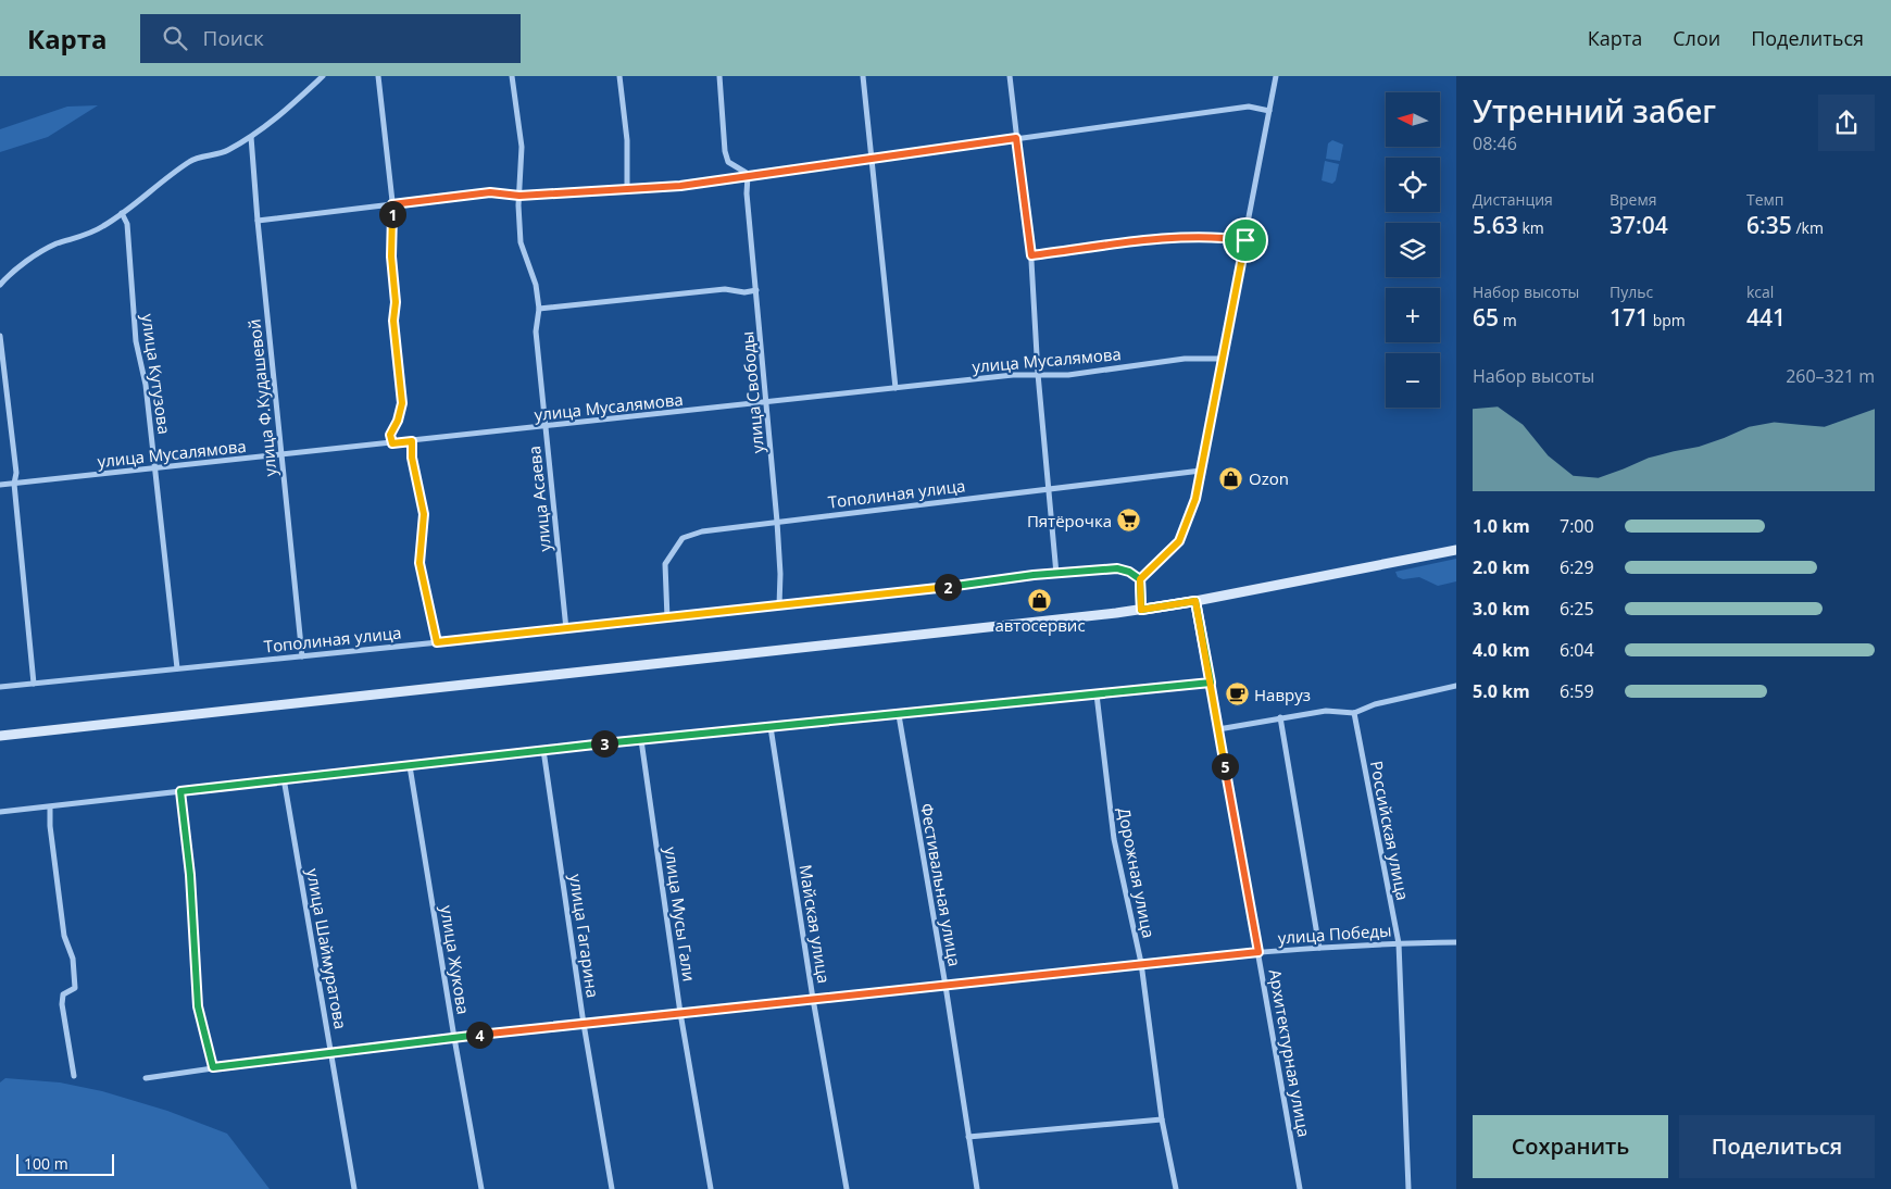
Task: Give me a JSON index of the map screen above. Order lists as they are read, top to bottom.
{
  "streets": {
    "street": [
      "улица Мусалямова",
      "улица Кутузова",
      "улица Свободы",
      "улица Ф.Кудашевой",
      "Тополиная улица",
      "улица Асаева",
      "Российская улица",
      "Дорожная улица",
      "Фестивальная улица",
      "улица Мусы Гали",
      "Майская улица",
      "улица Победы",
      "улица Гагарина",
      "улица Шаймуратова",
      "улица Жукова",
      "Архитектурная улица"
    ]
  },
  "crossings": [
    ["улица Мусалямова", "улица Кутузова"],
    ["улица Мусалямова", "улица Свободы"],
    ["улица Мусалямова", "улица Ф.Кудашевой"],
    ["улица Мусалямова", "улица Асаева"],
    ["улица Кутузова", "Тополиная улица"],
    ["улица Свободы", "Тополиная улица"],
    ["улица Ф.Кудашевой", "Тополиная улица"],
    ["Тополиная улица", "улица Асаева"],
    ["Российская улица", "улица Победы"],
    ["Дорожная улица", "улица Победы"],
    ["Фестивальная улица", "улица Победы"],
    ["улица Мусы Гали", "улица Победы"],
    ["Майская улица", "улица Победы"],
    ["улица Победы", "улица Гагарина"],
    ["улица Победы", "улица Шаймуратова"],
    ["улица Победы", "улица Жукова"],
    ["улица Победы", "Архитектурная улица"]
  ],
  "places": {
    "shop": ["Ozon", "автосервис"],
    "supermarket": ["Пятёрочка"],
    "cafe": ["Навруз"]
  },
  "scale_bar": "100 m",
  "north": "left",
  "page": {
    "header": "Карта",
    "search": "Поиск",
    "nav": ["Карта", "Слои", "Поделиться"],
    "heading": ["Утренний забег", "08:46"],
    "map_buttons": ["+", "−"],
    "stats": [
      ["Дистанция", "5.63 km"],
      ["Время", "37:04"],
      ["Темп", "6:35 /km"],
      ["Набор высоты", "65 m"],
      ["Пульс", "171 bpm"],
      ["kcal", "441"]
    ],
    "pins": [
      "1",
      "2",
      "3",
      "5",
      "4"
    ],
    "chart": ["Набор высоты", "260–321 m"],
    "list": [
      {
        "name": "1.0 km",
        "note": "7:00"
      },
      {
        "name": "2.0 km",
        "note": "6:29"
      },
      {
        "name": "3.0 km",
        "note": "6:25"
      },
      {
        "name": "4.0 km",
        "note": "6:04"
      },
      {
        "name": "5.0 km",
        "note": "6:59"
      }
    ],
    "buttons": ["Сохранить", "Поделиться"],
    "scale": "100 m"
  }
}
